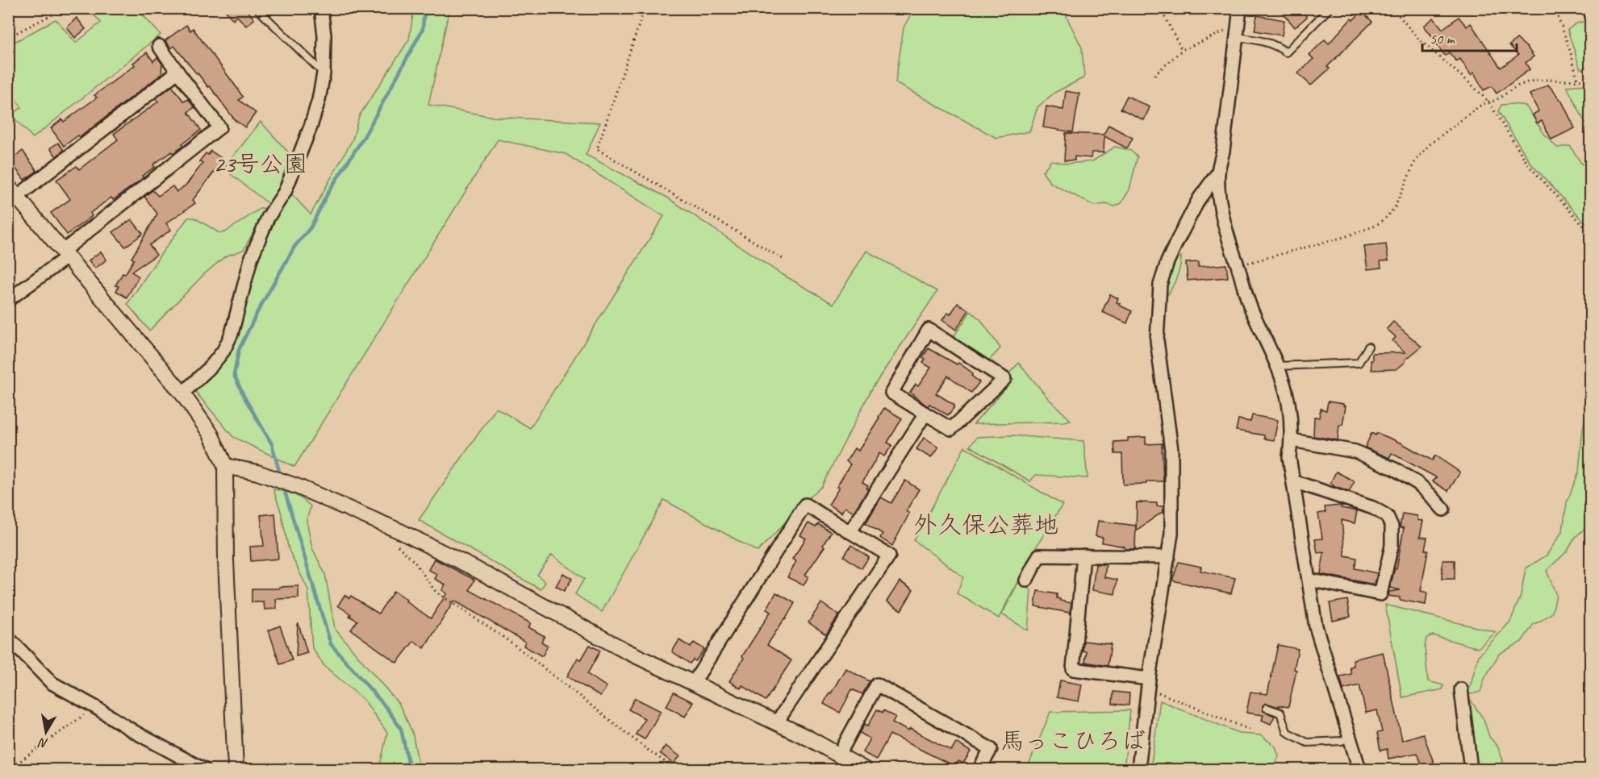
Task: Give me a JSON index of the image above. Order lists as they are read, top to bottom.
{
  "parks": ["23号公園", "外久保公葬地", "馬っこひろば"],
  "scale_bar": "50 m",
  "north": "bottom"
}
